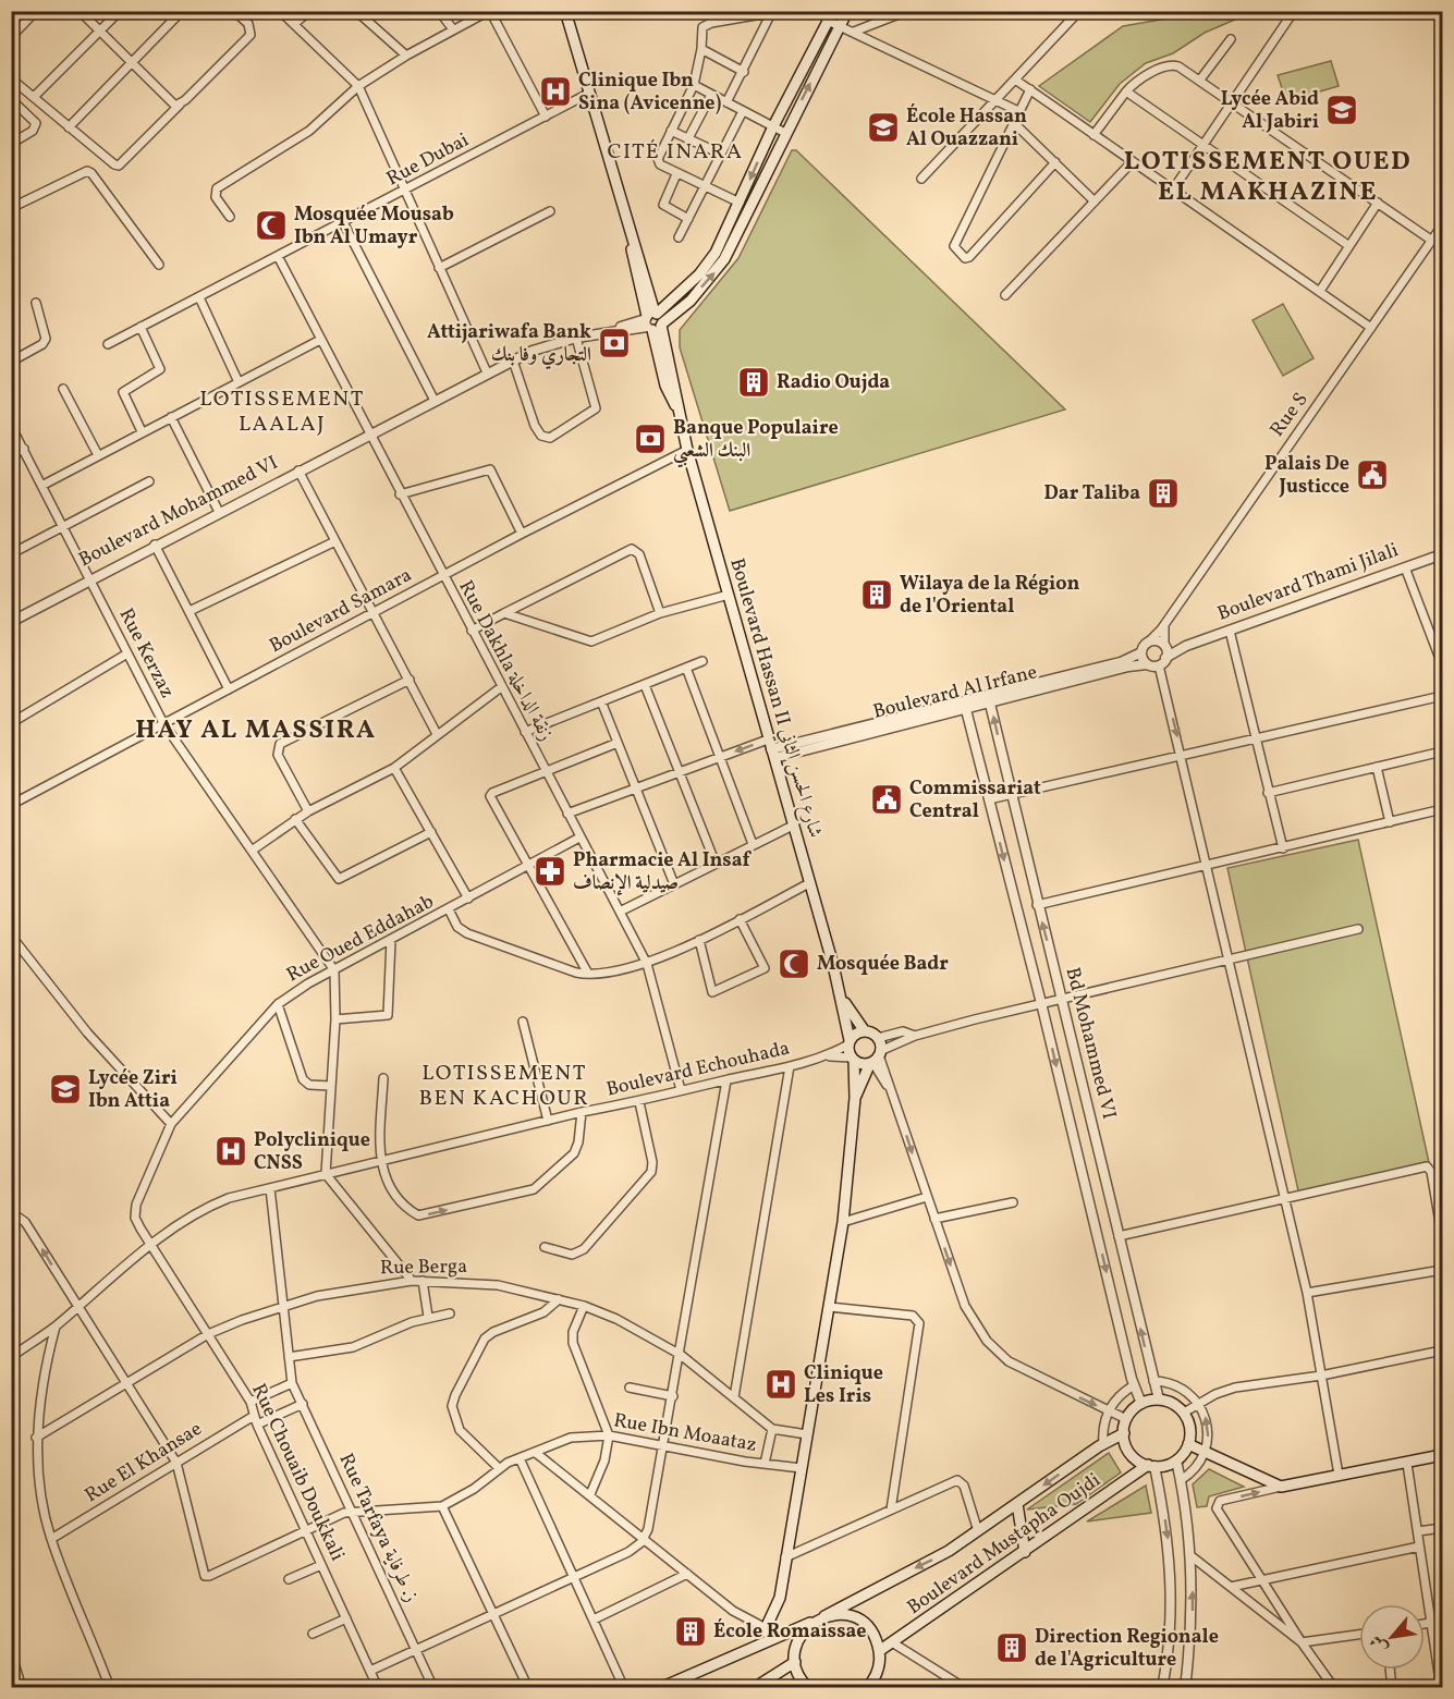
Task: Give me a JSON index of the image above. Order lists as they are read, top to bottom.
{
  "streets": {
    "main road": ["Boulevard Mohammed VI", "Boulevard Hassan II شارع الحسن الثاني", "Boulevard Mustapha Oujdi"],
    "street": [
      "Rue Dubai",
      "Rue S",
      "Boulevard Thami Jilali",
      "Boulevard Samara",
      "Rue Kerzaz",
      "Rue Dakhla زنقة الداخلة",
      "Boulevard Al Irfane",
      "Rue Oued Eddahab",
      "Bd Mohammed VI",
      "Boulevard Echouhada",
      "Rue Berga",
      "Rue Ibn Moaataz",
      "Rue El Khansae",
      "Rue Chouaib Doukkali",
      "Rue Tarfaya ز. طرفاية"
    ]
  },
  "crossings": [
    ["Rue Dubai", "Rue Dakhla زنقة الداخلة"],
    ["Rue Dubai", "Boulevard Hassan II شارع الحسن الثاني"],
    ["Rue S", "Boulevard Al Irfane"],
    ["Boulevard Mohammed VI", "Rue Kerzaz"],
    ["Boulevard Mohammed VI", "Rue Dakhla زنقة الداخلة"],
    ["Boulevard Mohammed VI", "Boulevard Hassan II شارع الحسن الثاني"],
    ["Boulevard Samara", "Rue Kerzaz"],
    ["Boulevard Samara", "Rue Dakhla زنقة الداخلة"],
    ["Boulevard Samara", "Boulevard Hassan II شارع الحسن الثاني"],
    ["Rue Kerzaz", "Rue Oued Eddahab"],
    ["Rue Dakhla زنقة الداخلة", "Rue Oued Eddahab"],
    ["Rue Dakhla زنقة الداخلة", "Boulevard Echouhada"],
    ["Boulevard Al Irfane", "Boulevard Hassan II شارع الحسن الثاني"],
    ["Boulevard Al Irfane", "Bd Mohammed VI"],
    ["Boulevard Hassan II شارع الحسن الثاني", "Boulevard Echouhada"],
    ["Rue Oued Eddahab", "Boulevard Echouhada"],
    ["Rue Oued Eddahab", "Rue Chouaib Doukkali"],
    ["Bd Mohammed VI", "Boulevard Mustapha Oujdi"],
    ["Boulevard Echouhada", "Rue Chouaib Doukkali"],
    ["Rue Berga", "Rue Chouaib Doukkali"],
    ["Rue Ibn Moaataz", "Rue El Khansae"],
    ["Rue Ibn Moaataz", "Rue Chouaib Doukkali"],
    ["Rue Ibn Moaataz", "Rue Tarfaya ز. طرفاية"],
    ["Rue El Khansae", "Rue Chouaib Doukkali"]
  ],
  "districts": [
    "CITÉ INARA",
    "LOTISSEMENT OUED EL MAKHAZINE",
    "LOTISSEMENT LAALAJ",
    "HAY AL MASSIRA",
    "LOTISSEMENT BEN KACHOUR"
  ],
  "places": {
    "hospital": ["Clinique Ibn Sina (Avicenne)", "Polyclinique CNSS", "Clinique Les Iris"],
    "school or university": ["Lycée Abid Al Jabiri", "École Hassan Al Ouazzani", "Lycée Ziri Ibn Attia"],
    "mosque": ["Mosquée Mousab Ibn Al Umayr", "Mosquée Badr"],
    "bank": ["Attijariwafa Bank التجاري وفا بنك", "Banque Populaire البنك الشعبي"],
    "building": [
      "Radio Oujda",
      "Dar Taliba",
      "Wilaya de la Région de l'Oriental",
      "École Romaissae",
      "Direction Regionale de l'Agriculture"
    ],
    "public building": ["Palais De Justicce", "Commissariat Central"],
    "pharmacy": ["Pharmacie Al Insaf صيدلية الإنصاف"]
  },
  "north": "bottom left"
}
